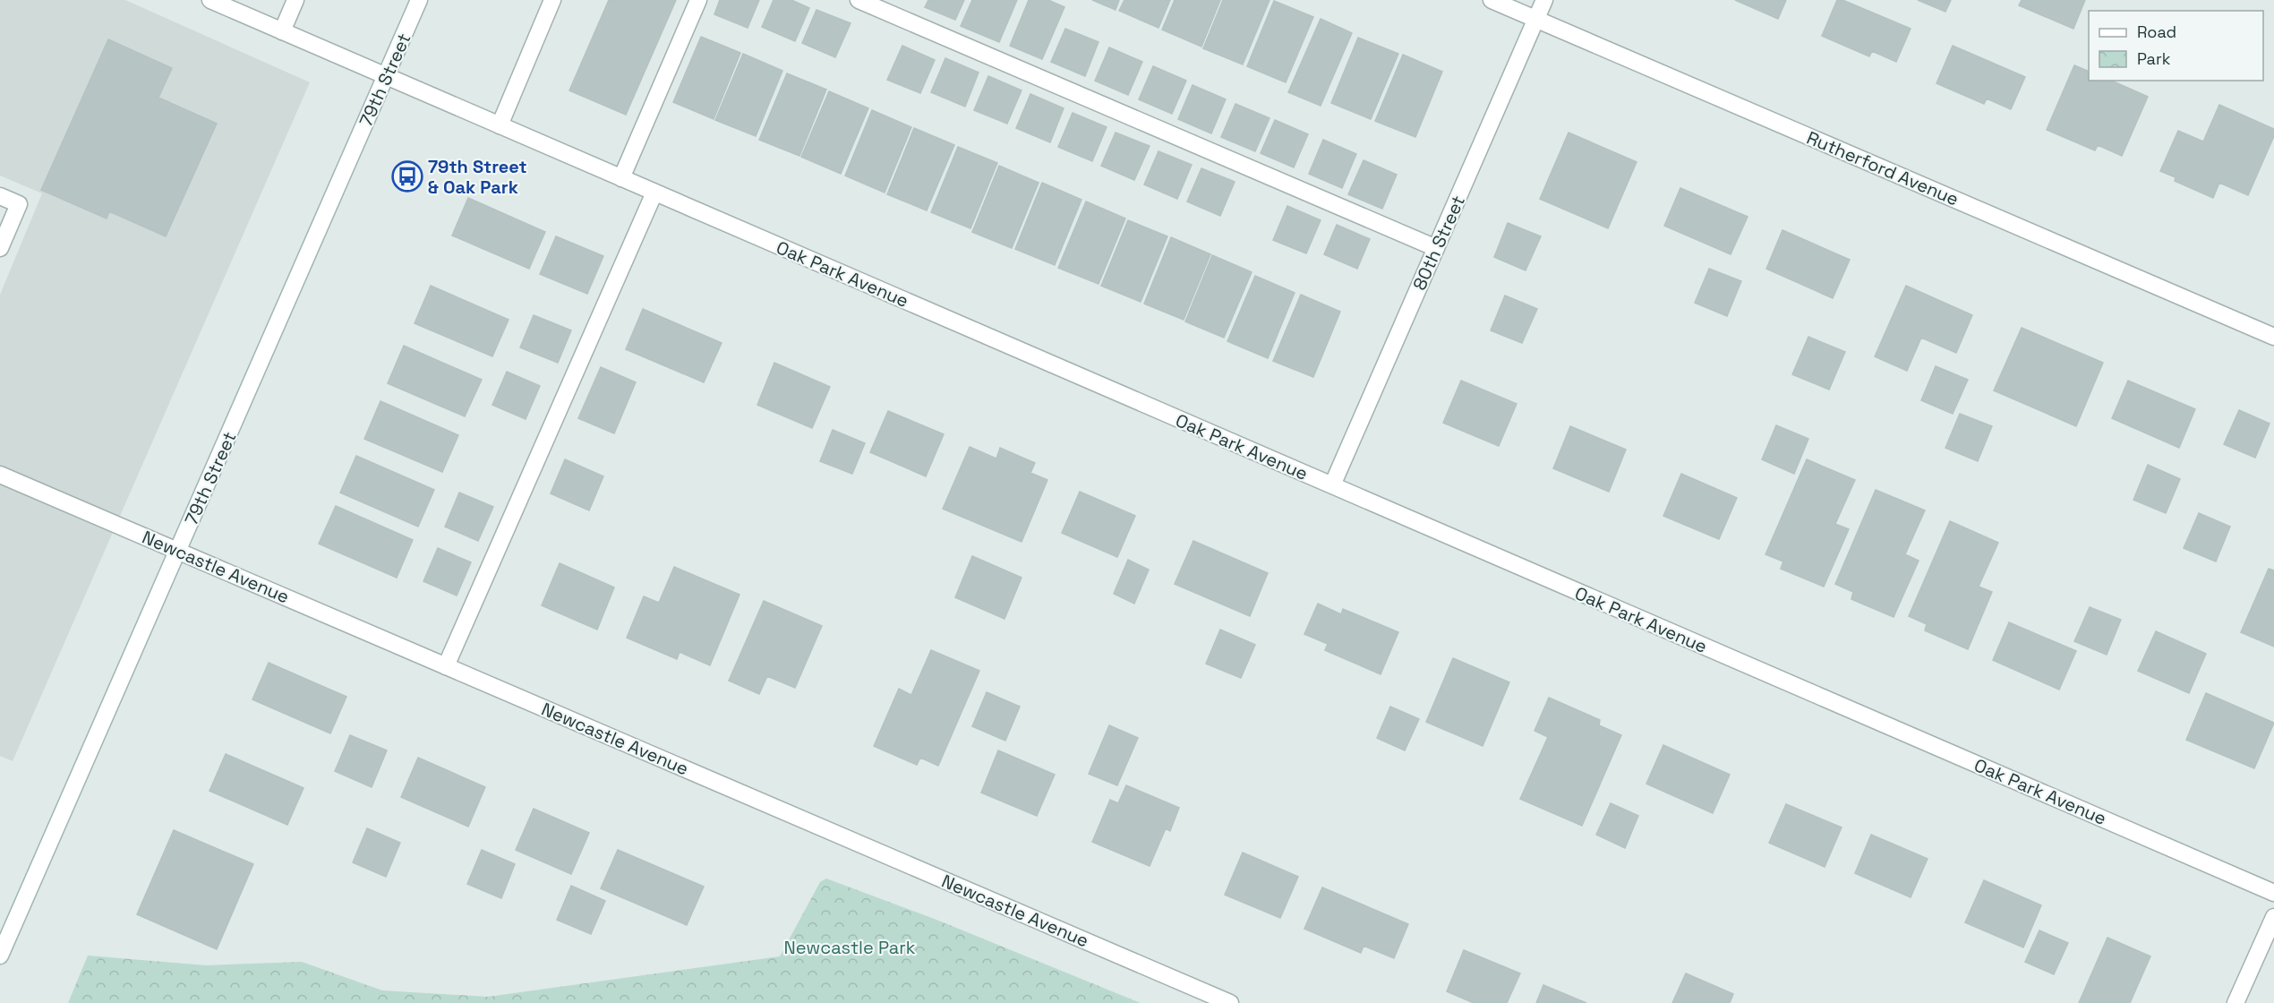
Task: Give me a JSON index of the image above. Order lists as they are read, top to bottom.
{
  "streets": {
    "street": [
      "79th Street",
      "Rutherford Avenue",
      "80th Street",
      "Oak Park Avenue",
      "Newcastle Avenue"
    ]
  },
  "crossings": [
    ["79th Street", "Oak Park Avenue"],
    ["79th Street", "Newcastle Avenue"],
    ["Rutherford Avenue", "80th Street"],
    ["80th Street", "Oak Park Avenue"]
  ],
  "parks": ["Newcastle Park"],
  "places": {
    "bus stop": ["79th Street & Oak Park"]
  },
  "legend": ["Road", "Park"]
}
